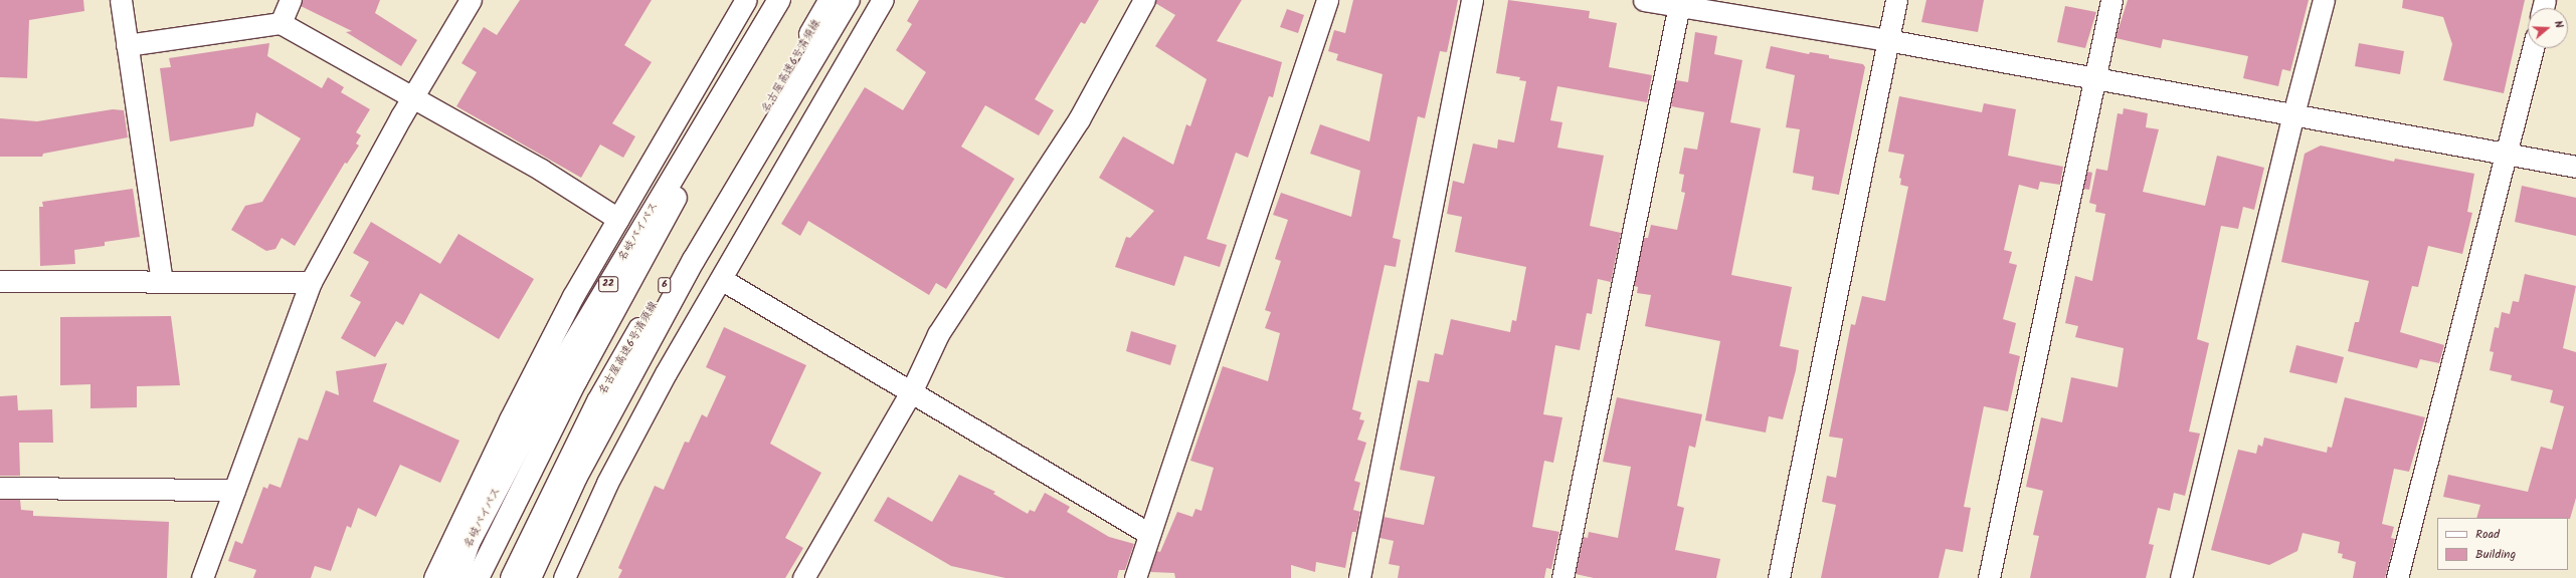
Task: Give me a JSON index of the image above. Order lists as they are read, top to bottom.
{
  "streets": {
    "highway": [
      "名古屋高速6号清須線",
      "名岐バイパス",
      "22",
      "6"
    ]
  },
  "legend": ["Road", "Building"],
  "north": "right"
}
